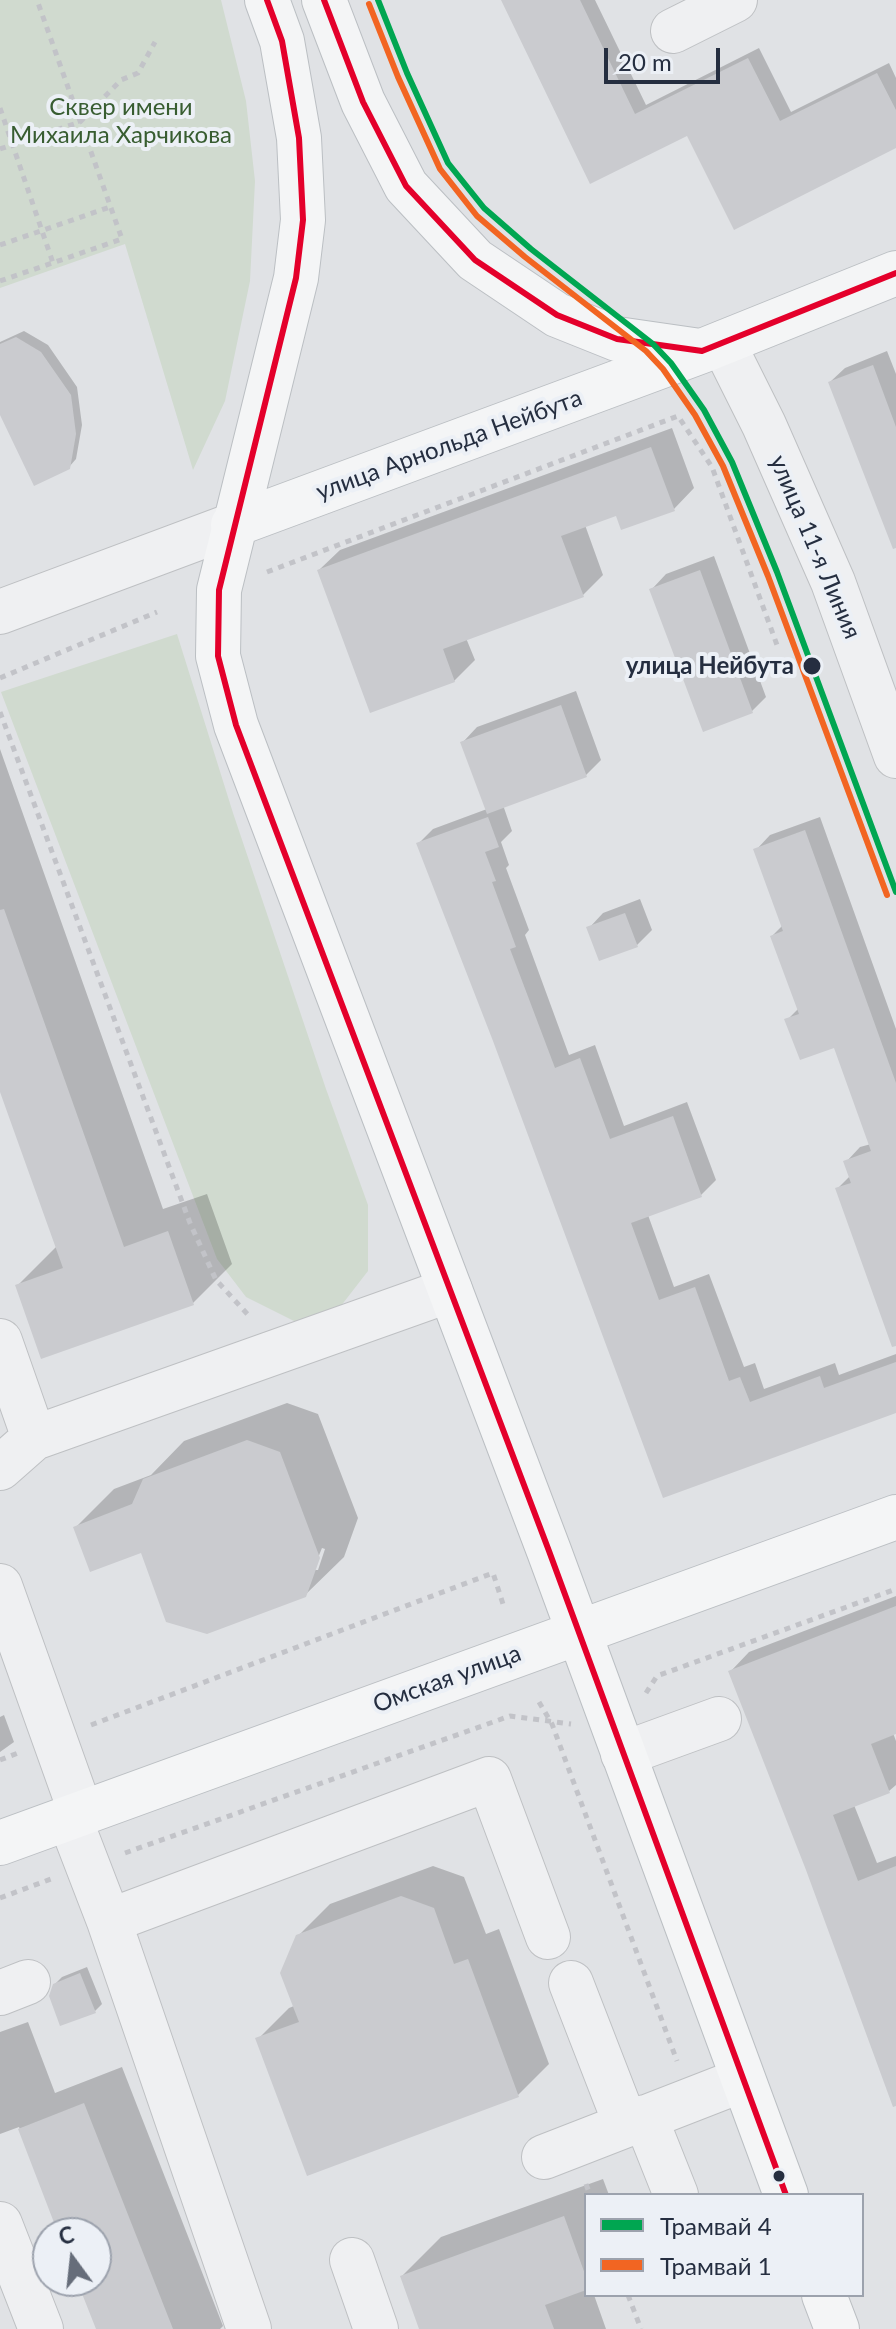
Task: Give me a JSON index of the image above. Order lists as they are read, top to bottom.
{
  "streets": {
    "main road": ["улица Арнольда Нейбута", "Омская улица"],
    "street": ["улица 11-я Линия"]
  },
  "crossings": [
    ["улица Арнольда Нейбута", "улица 11-я Линия"]
  ],
  "parks": ["Сквер имени Михаила Харчикова"],
  "places": ["улица Нейбута"],
  "lines": ["tram line 4", "tram line 1"],
  "legend": ["Трамвай 4", "Трамвай 1"],
  "scale_bar": "20 m",
  "north": "top"
}
